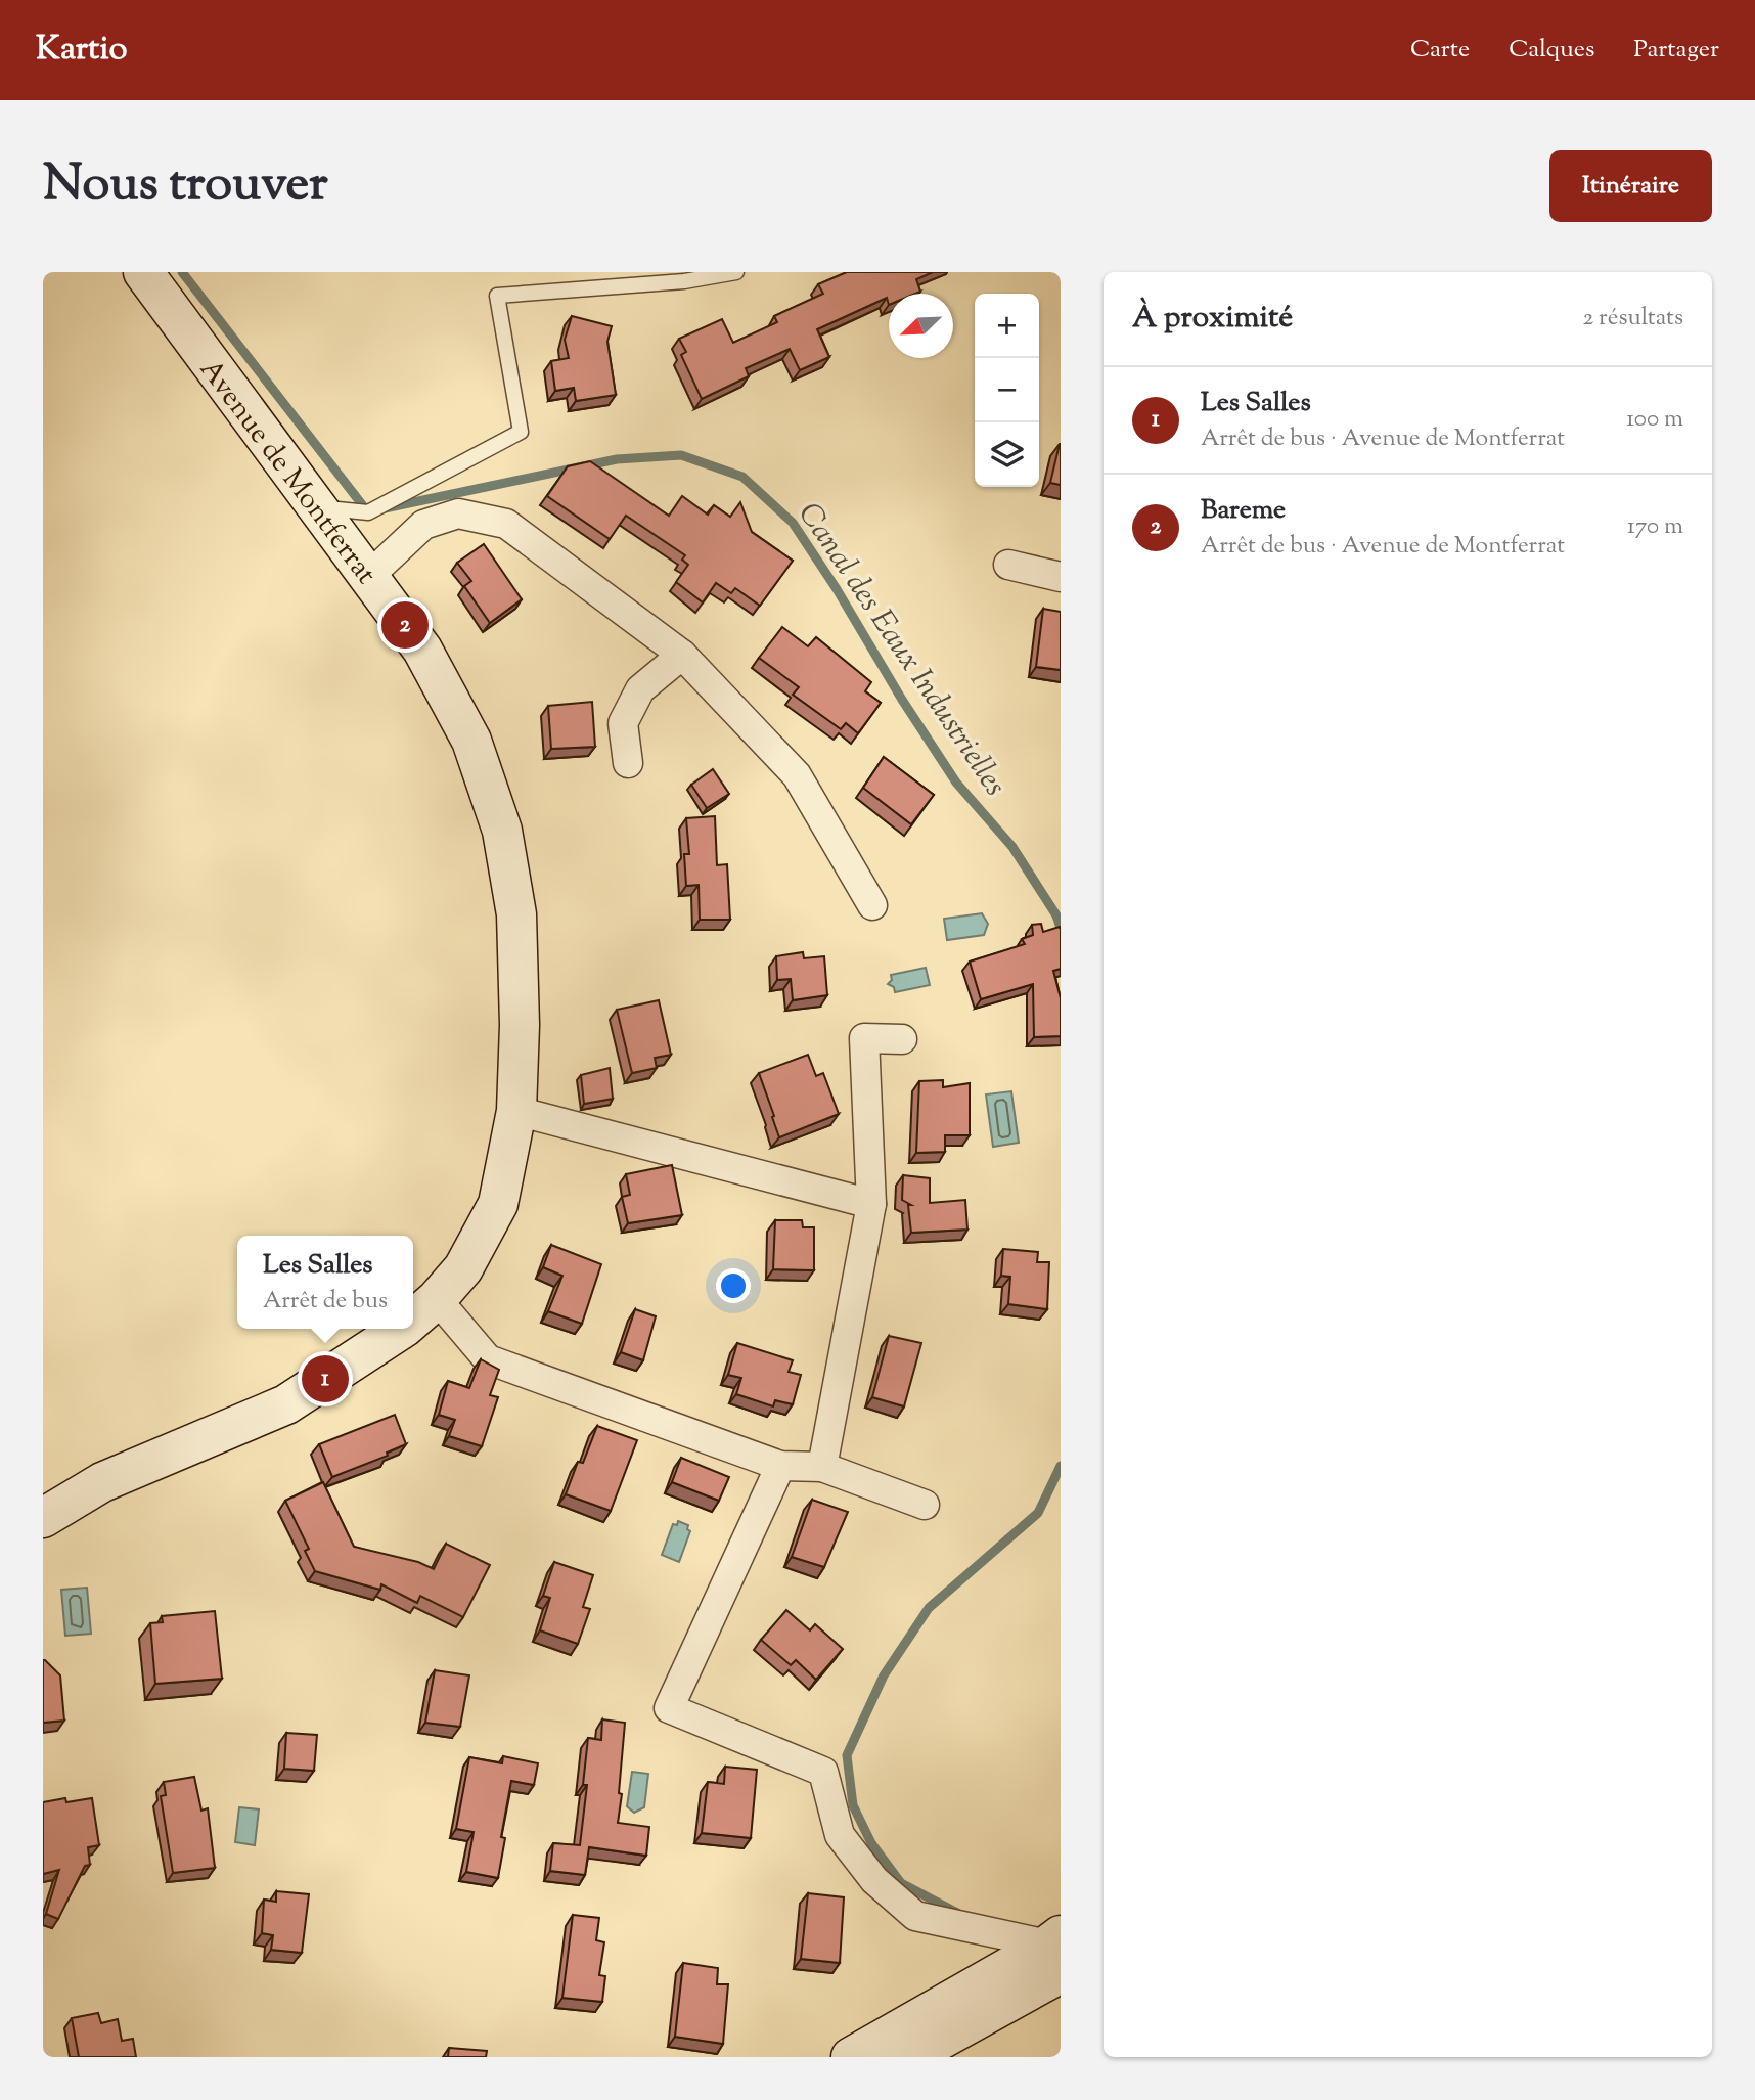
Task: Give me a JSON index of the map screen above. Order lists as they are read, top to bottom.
{
  "streets": {
    "street": ["Avenue de Montferrat"]
  },
  "water": ["Canal des Eaux Industrielles"],
  "north": "bottom left",
  "page": {
    "header": "Kartio",
    "nav": ["Carte", "Calques", "Partager"],
    "title": "Nous trouver",
    "buttons": "Itinéraire",
    "heading": ["À proximité", "2 résultats"],
    "map_buttons": ["+", "−"],
    "list": [
      {
        "mark": "1",
        "name": "Les Salles",
        "note": "Arrêt de bus · Avenue de Montferrat",
        "value": "100 m"
      },
      {
        "mark": "2",
        "name": "Bareme",
        "note": "Arrêt de bus · Avenue de Montferrat",
        "value": "170 m"
      }
    ],
    "pins": ["2", "1"],
    "popup": ["Les Salles", "Arrêt de bus"]
  }
}
